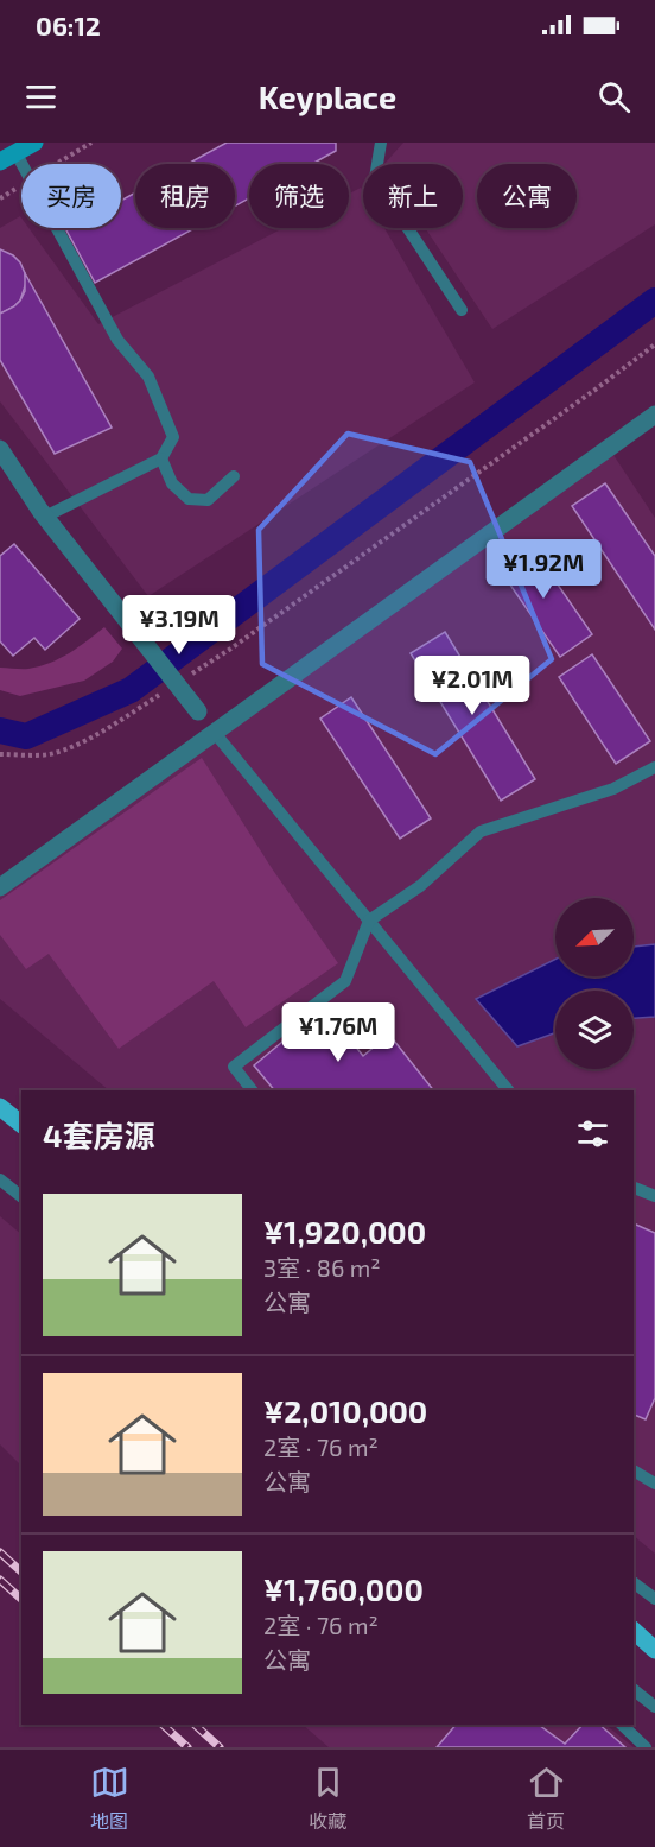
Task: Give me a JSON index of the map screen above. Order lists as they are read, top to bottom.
{
  "north": "bottom left",
  "page": {
    "status": "06:12",
    "header": "Keyplace",
    "chip": [
      "买房",
      "租房",
      "筛选",
      "新上",
      "公寓"
    ],
    "price": [
      "¥1.92M",
      "¥3.19M",
      "¥2.01M",
      "¥1.76M"
    ],
    "heading": "4套房源",
    "list": [
      {
        "name": "¥1,920,000",
        "note": "3室 · 86 m² · 公寓"
      },
      {
        "name": "¥2,010,000",
        "note": "2室 · 76 m² · 公寓"
      },
      {
        "name": "¥1,760,000",
        "note": "2室 · 76 m² · 公寓"
      }
    ],
    "tabs": ["地图", "收藏", "首页"]
  }
}
